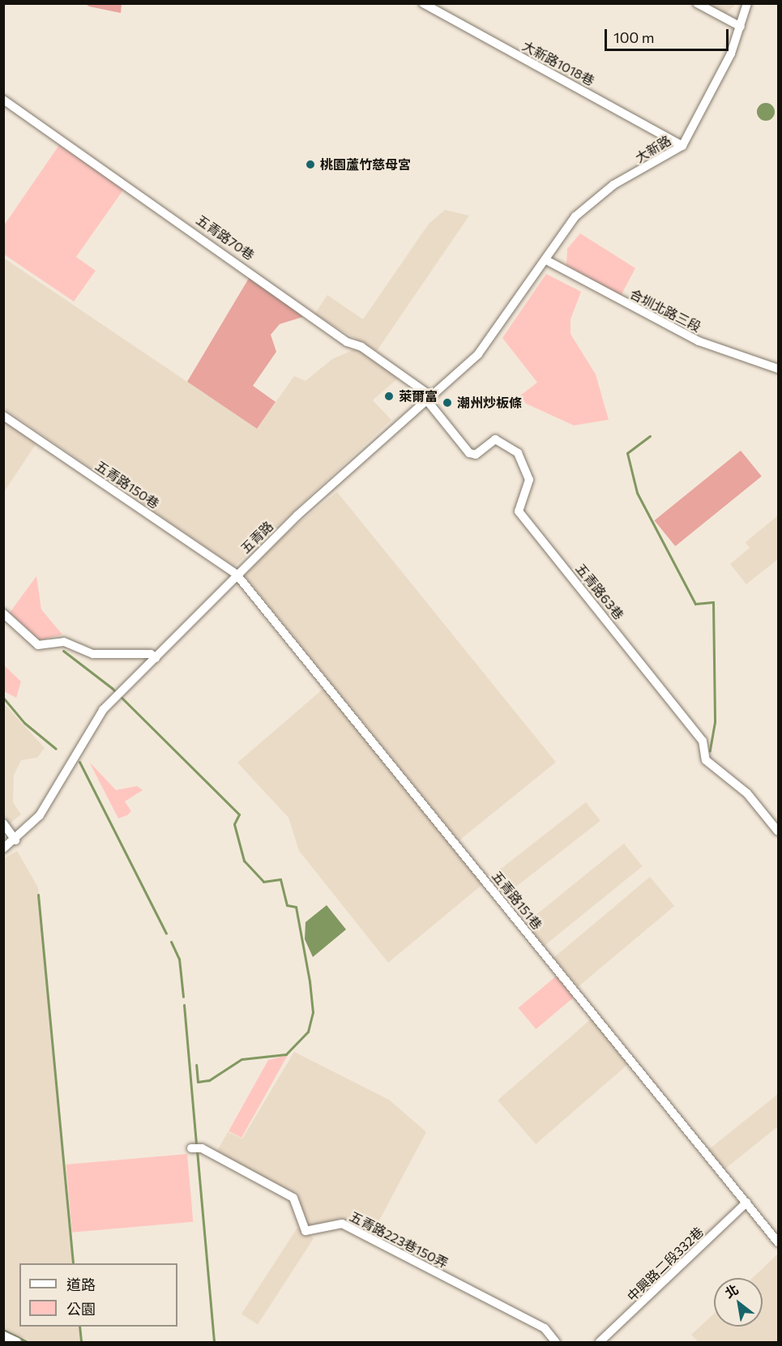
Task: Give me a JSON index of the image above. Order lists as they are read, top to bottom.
{
  "streets": {
    "street": [
      "大新路1018巷",
      "大新路",
      "五青路70巷",
      "合圳北路三段",
      "五青路150巷",
      "五青路",
      "五青路63巷",
      "五青路151巷",
      "五青路223巷150弄",
      "中興路二段332巷"
    ]
  },
  "crossings": [
    ["大新路1018巷", "大新路"],
    ["大新路", "合圳北路三段"],
    ["大新路", "五青路"],
    ["五青路70巷", "五青路"],
    ["五青路70巷", "五青路63巷"],
    ["合圳北路三段", "五青路"],
    ["五青路150巷", "五青路"],
    ["五青路150巷", "五青路151巷"],
    ["五青路", "五青路63巷"],
    ["五青路", "五青路151巷"],
    ["五青路151巷", "中興路二段332巷"]
  ],
  "places": ["桃園蘆竹慈母宮", "萊爾富", "潮州炒板條"],
  "legend": ["道路", "公園"],
  "scale_bar": "100 m",
  "north": "top left"
}
